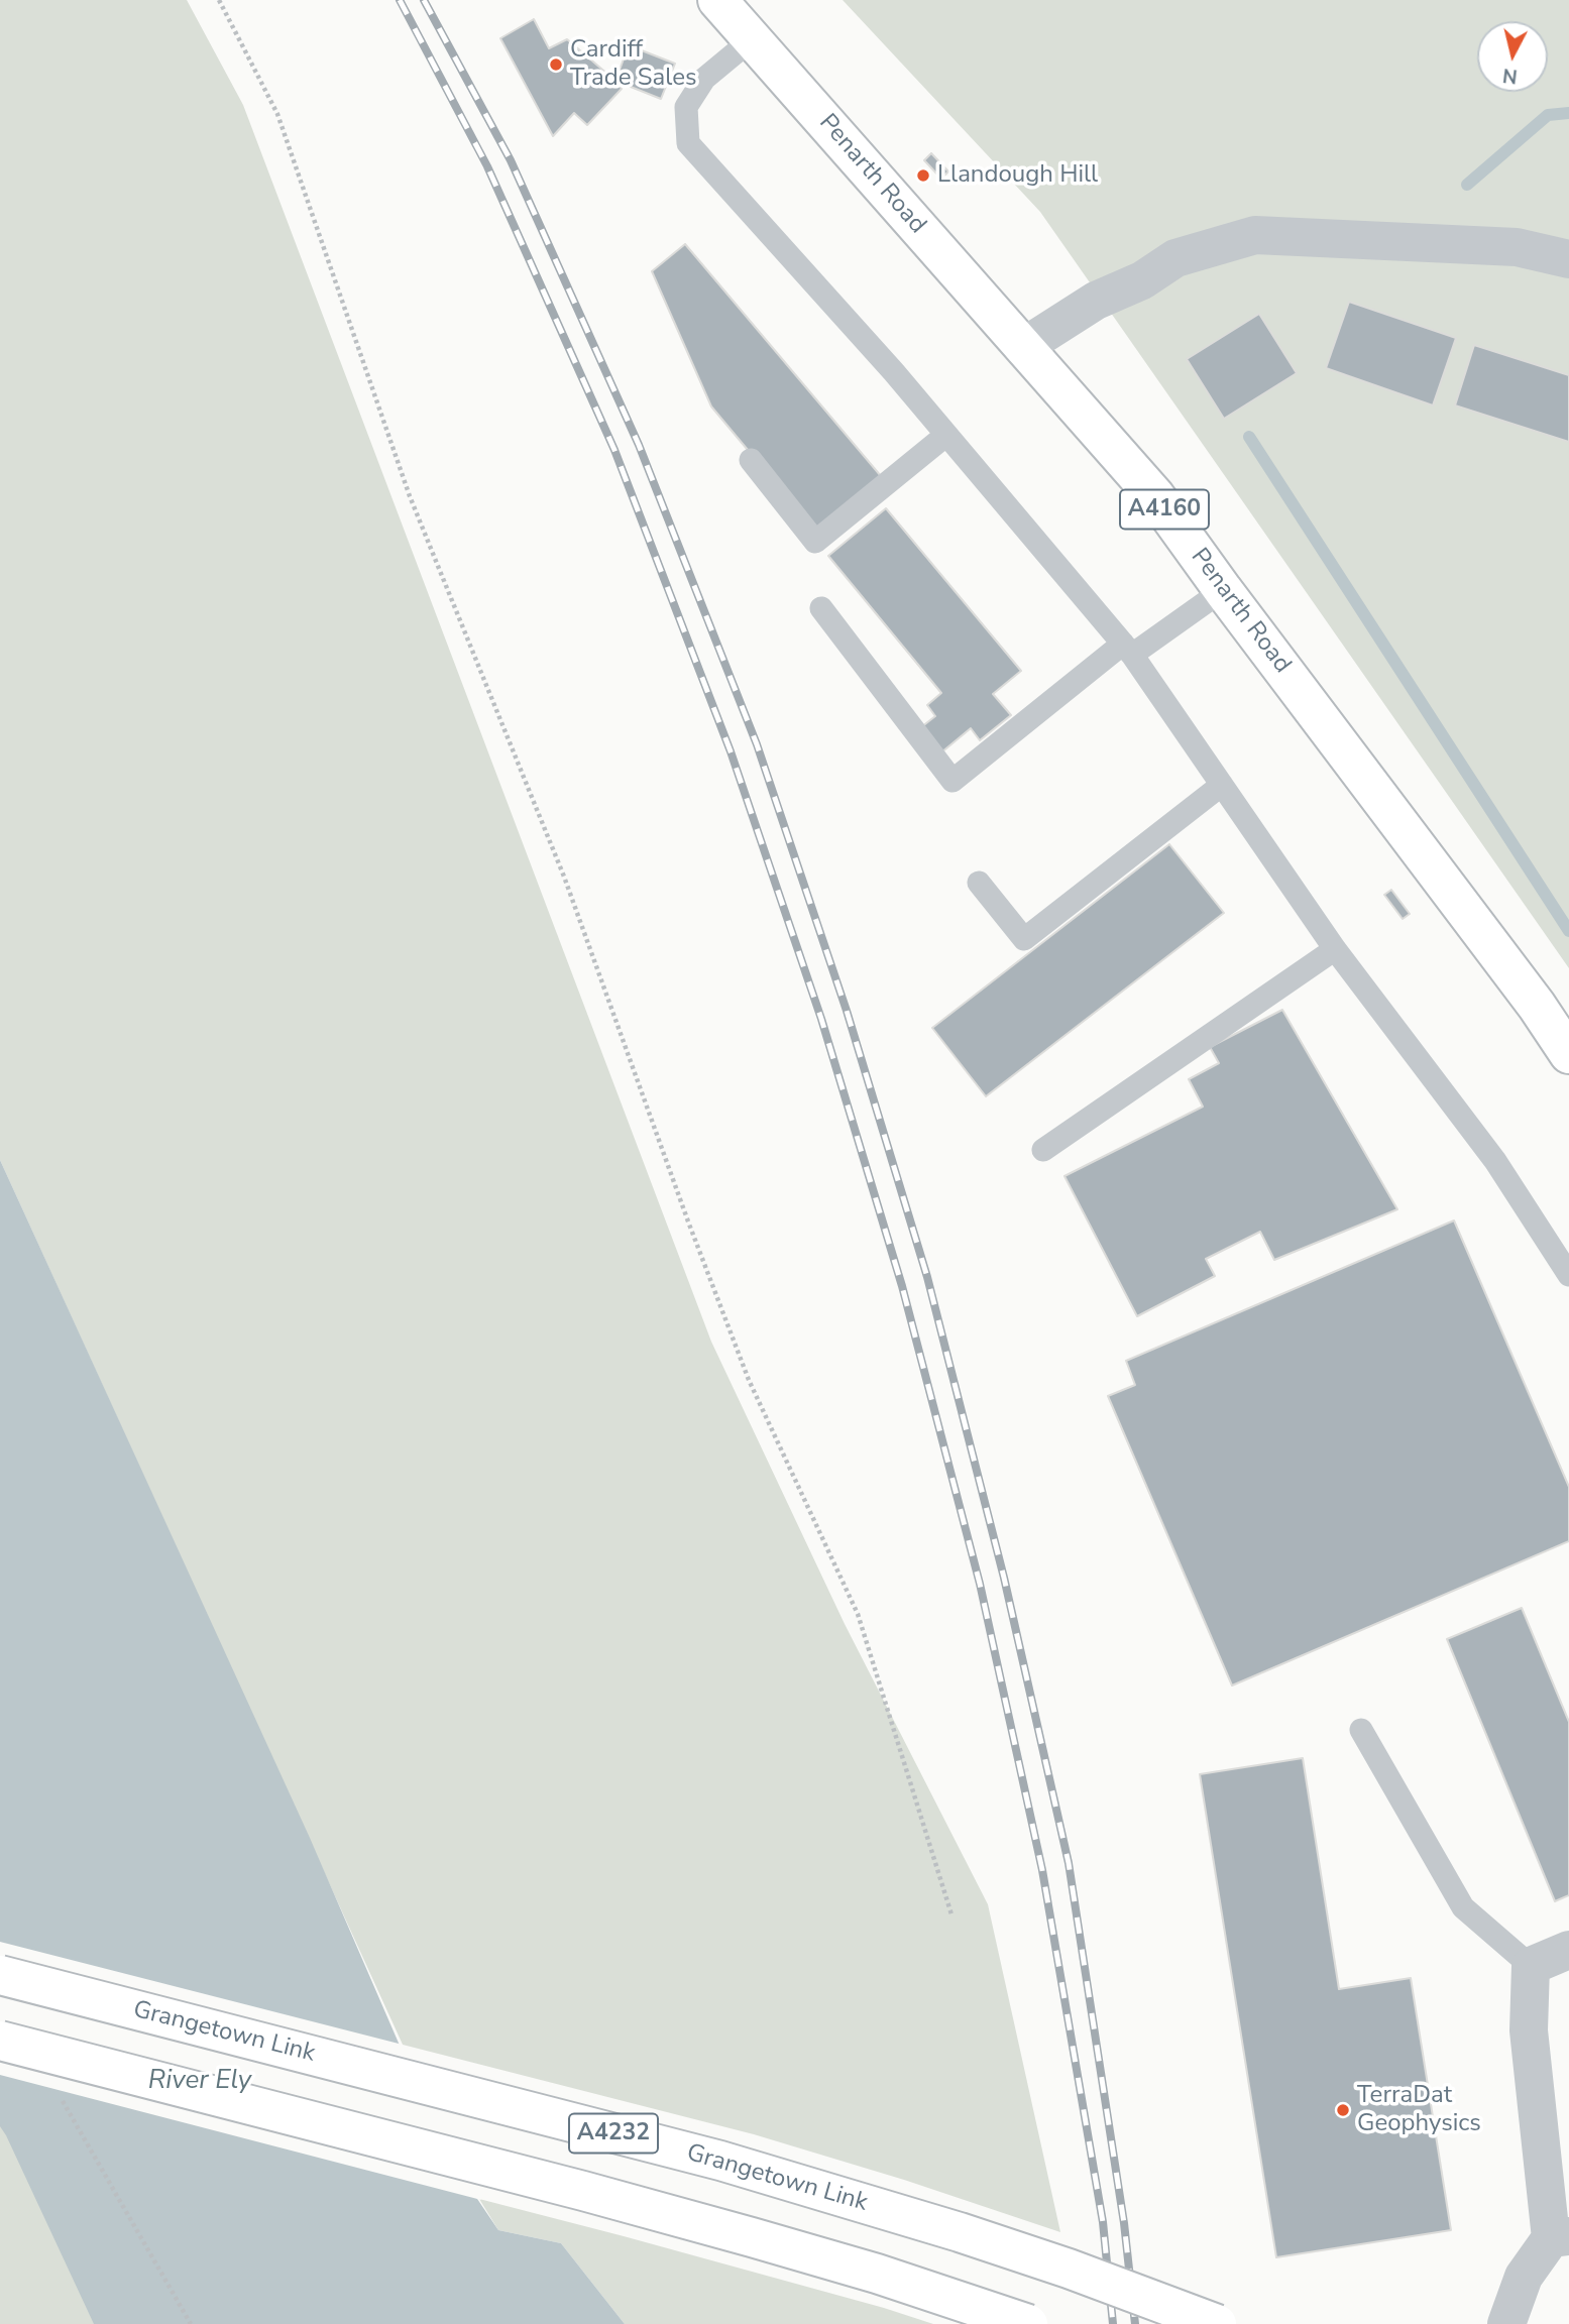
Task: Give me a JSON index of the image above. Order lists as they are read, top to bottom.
{
  "streets": {
    "main road": [
      "Penarth Road",
      "A4160",
      "Grangetown Link",
      "A4232"
    ]
  },
  "water": ["River Ely"],
  "places": ["Cardiff Trade Sales", "Llandough Hill", "TerraDat Geophysics"],
  "north": "bottom"
}
